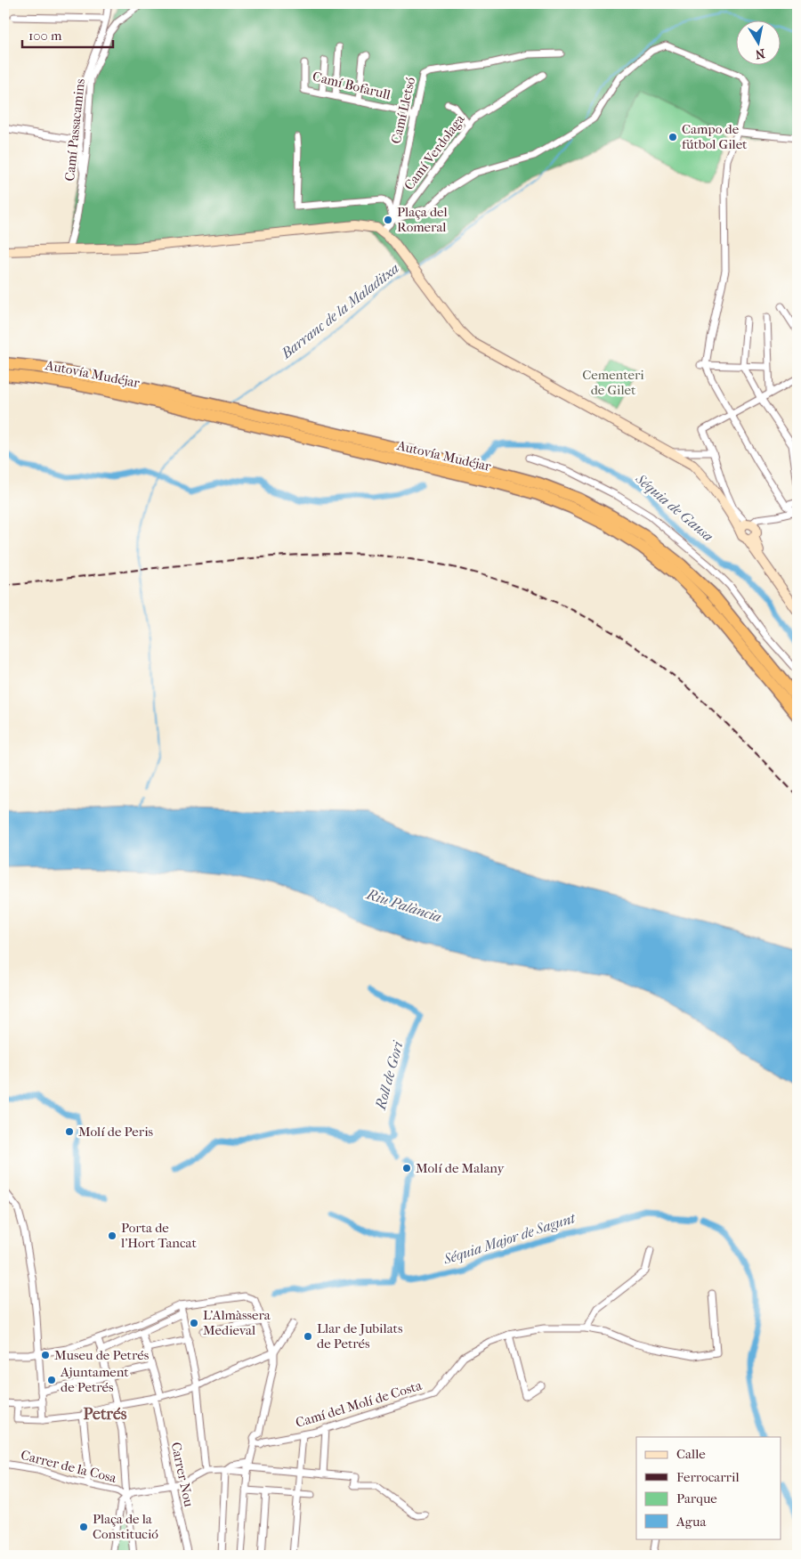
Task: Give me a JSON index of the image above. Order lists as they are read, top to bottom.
{
  "streets": {
    "highway": ["Autovía Mudéjar"],
    "street": [
      "Camí Bofarull",
      "Camí Lletsó",
      "Camí Passacamins",
      "Camí Verdolaga",
      "Camí del Molí de Costa",
      "Carrer de la Cosa",
      "Carrer Nou"
    ]
  },
  "crossings": [
    ["Camí Bofarull", "Camí Lletsó"],
    ["Camí Lletsó", "Camí Verdolaga"]
  ],
  "districts": ["Petrés"],
  "water": [
    "Barranc de la Maladitxa",
    "Séquia de Gausa",
    "Riu Palància",
    "Roll de Gori",
    "Séquia Major de Sagunt"
  ],
  "parks": ["Cementeri de Gilet"],
  "places": [
    "Campo de fútbol Gilet",
    "Plaça del Romeral",
    "Molí de Peris",
    "Molí de Malany",
    "Porta de l'Hort Tancat",
    "L'Almàssera Medieval",
    "Llar de Jubilats de Petrés",
    "Museu de Petrés",
    "Ajuntament de Petrés",
    "Plaça de la Constitució"
  ],
  "legend": [
    "Calle",
    "Ferrocarril",
    "Parque",
    "Agua"
  ],
  "scale_bar": "100 m",
  "north": "bottom"
}
